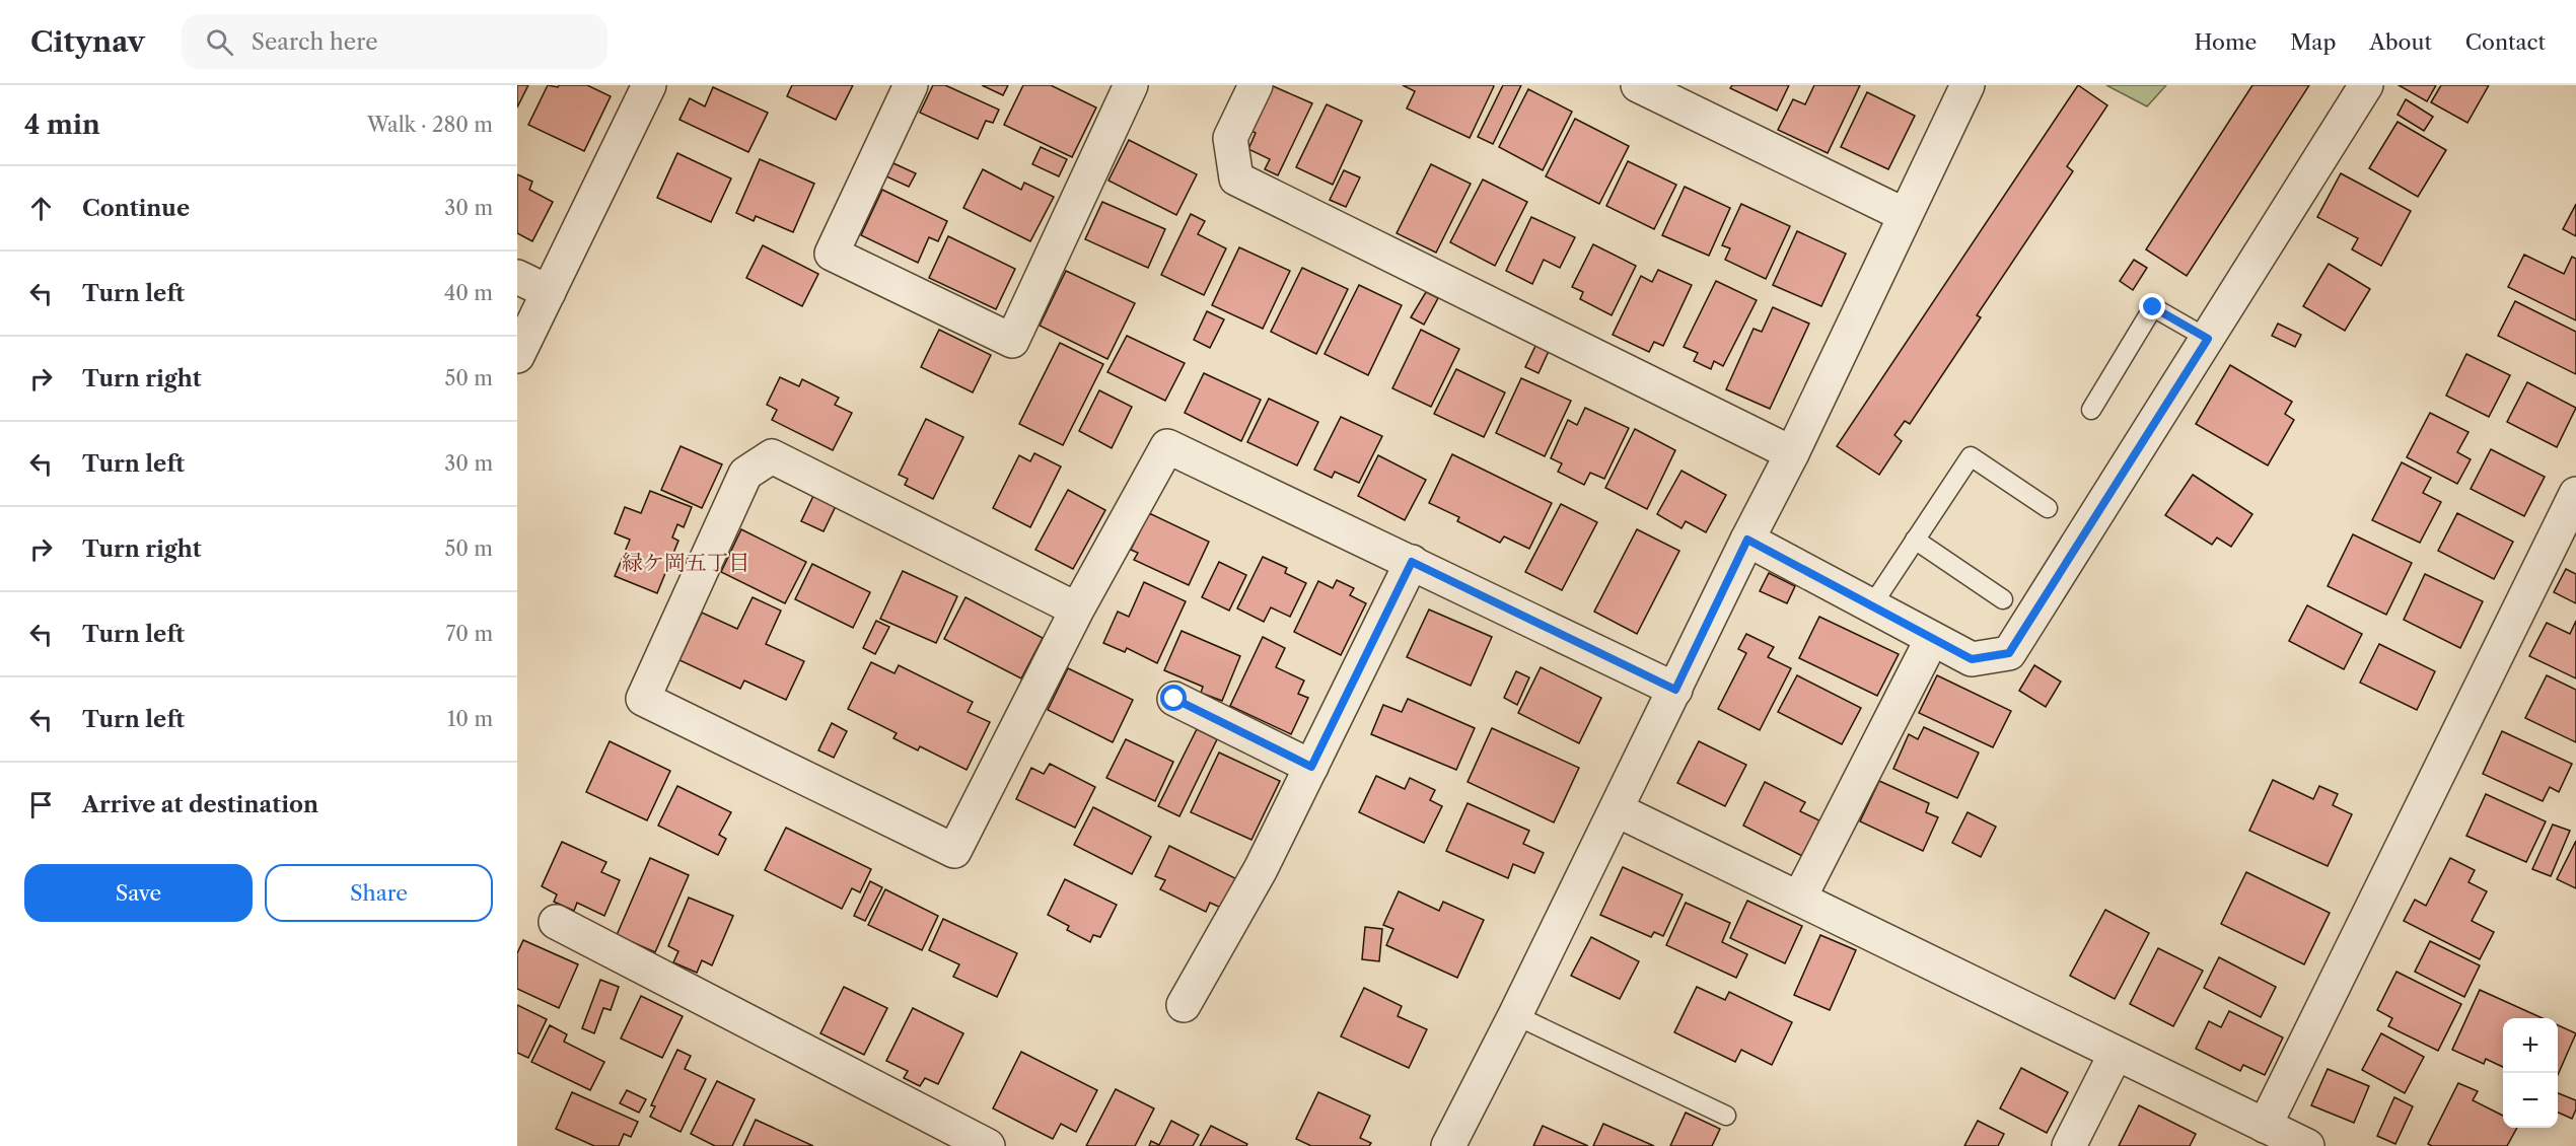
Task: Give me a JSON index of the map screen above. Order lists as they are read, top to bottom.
{
  "districts": ["緑ケ岡五丁目"],
  "page": {
    "header": "Citynav",
    "search": "Search here",
    "nav": [
      "Home",
      "Map",
      "About",
      "Contact"
    ],
    "heading": ["4 min", "Walk · 280 m"],
    "list": [
      ["Continue", "30 m"],
      ["Turn left", "40 m"],
      ["Turn right", "50 m"],
      ["Turn left", "30 m"],
      ["Turn right", "50 m"],
      ["Turn left", "70 m"],
      ["Turn left", "10 m"],
      "Arrive at destination"
    ],
    "buttons": ["Save", "Share"],
    "map_buttons": ["+", "−"]
  }
}
